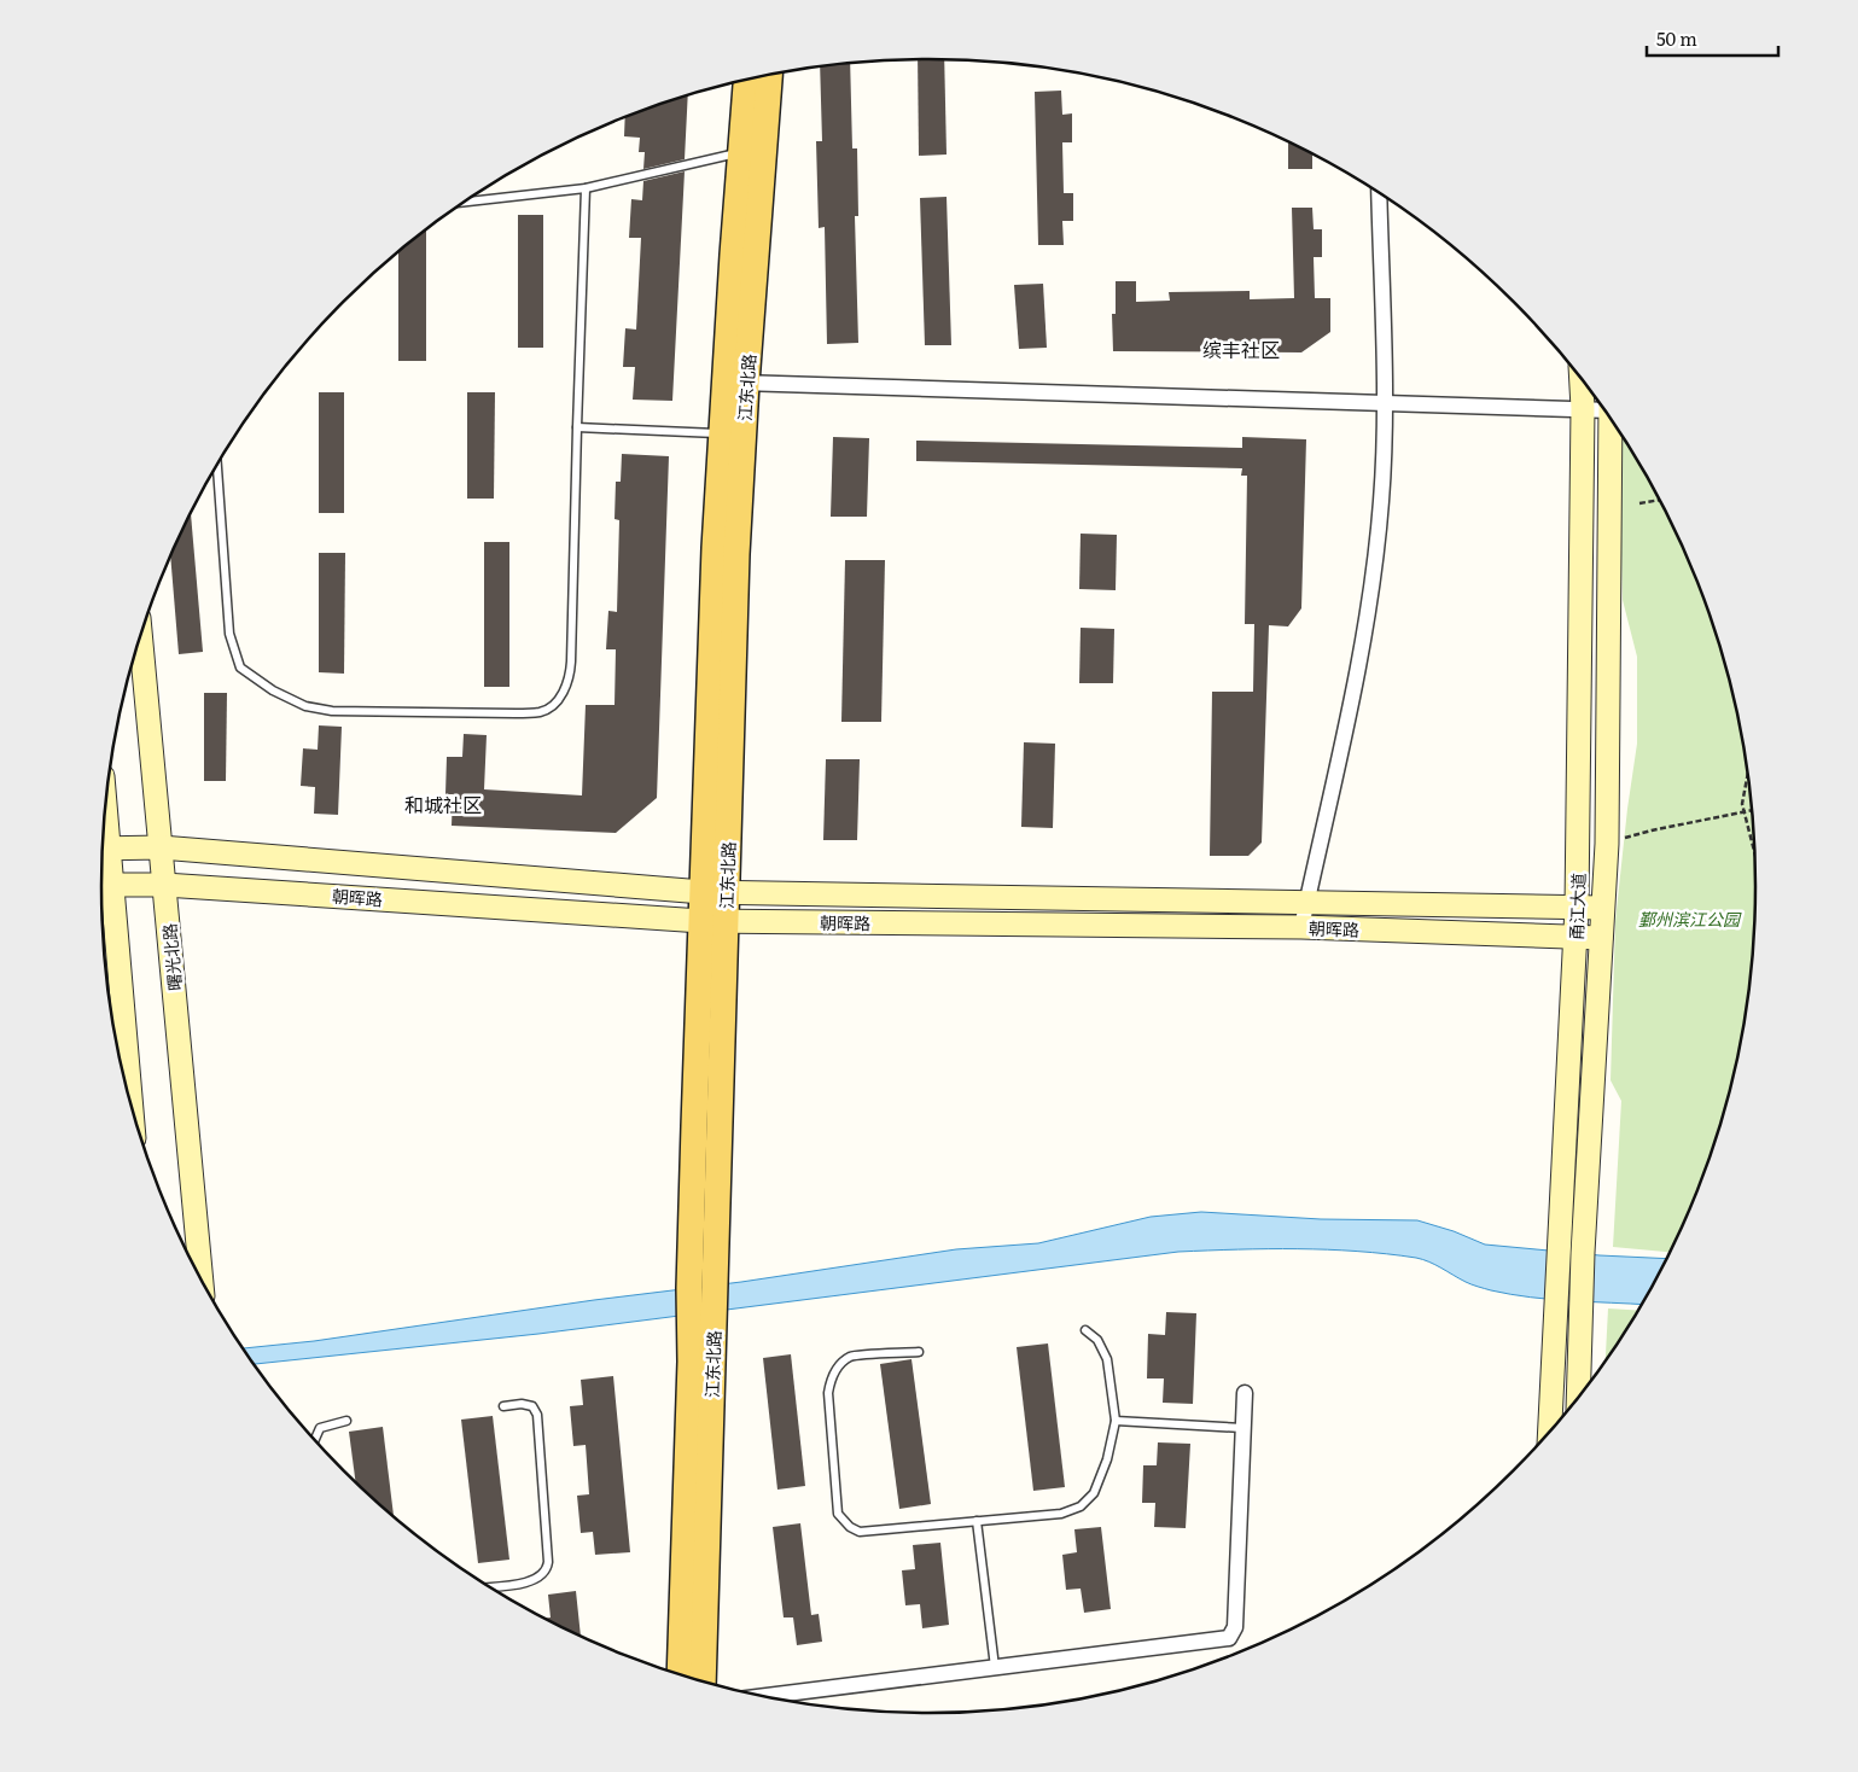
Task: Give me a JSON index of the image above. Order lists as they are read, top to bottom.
{
  "streets": {
    "main road": [
      "江东北路",
      "朝晖路",
      "甬江大道",
      "曙光北路"
    ]
  },
  "crossings": [
    ["江东北路", "朝晖路"],
    ["朝晖路", "甬江大道"],
    ["朝晖路", "曙光北路"]
  ],
  "districts": ["缤丰社区", "和城社区"],
  "parks": ["鄞州滨江公园"],
  "scale_bar": "50 m"
}
